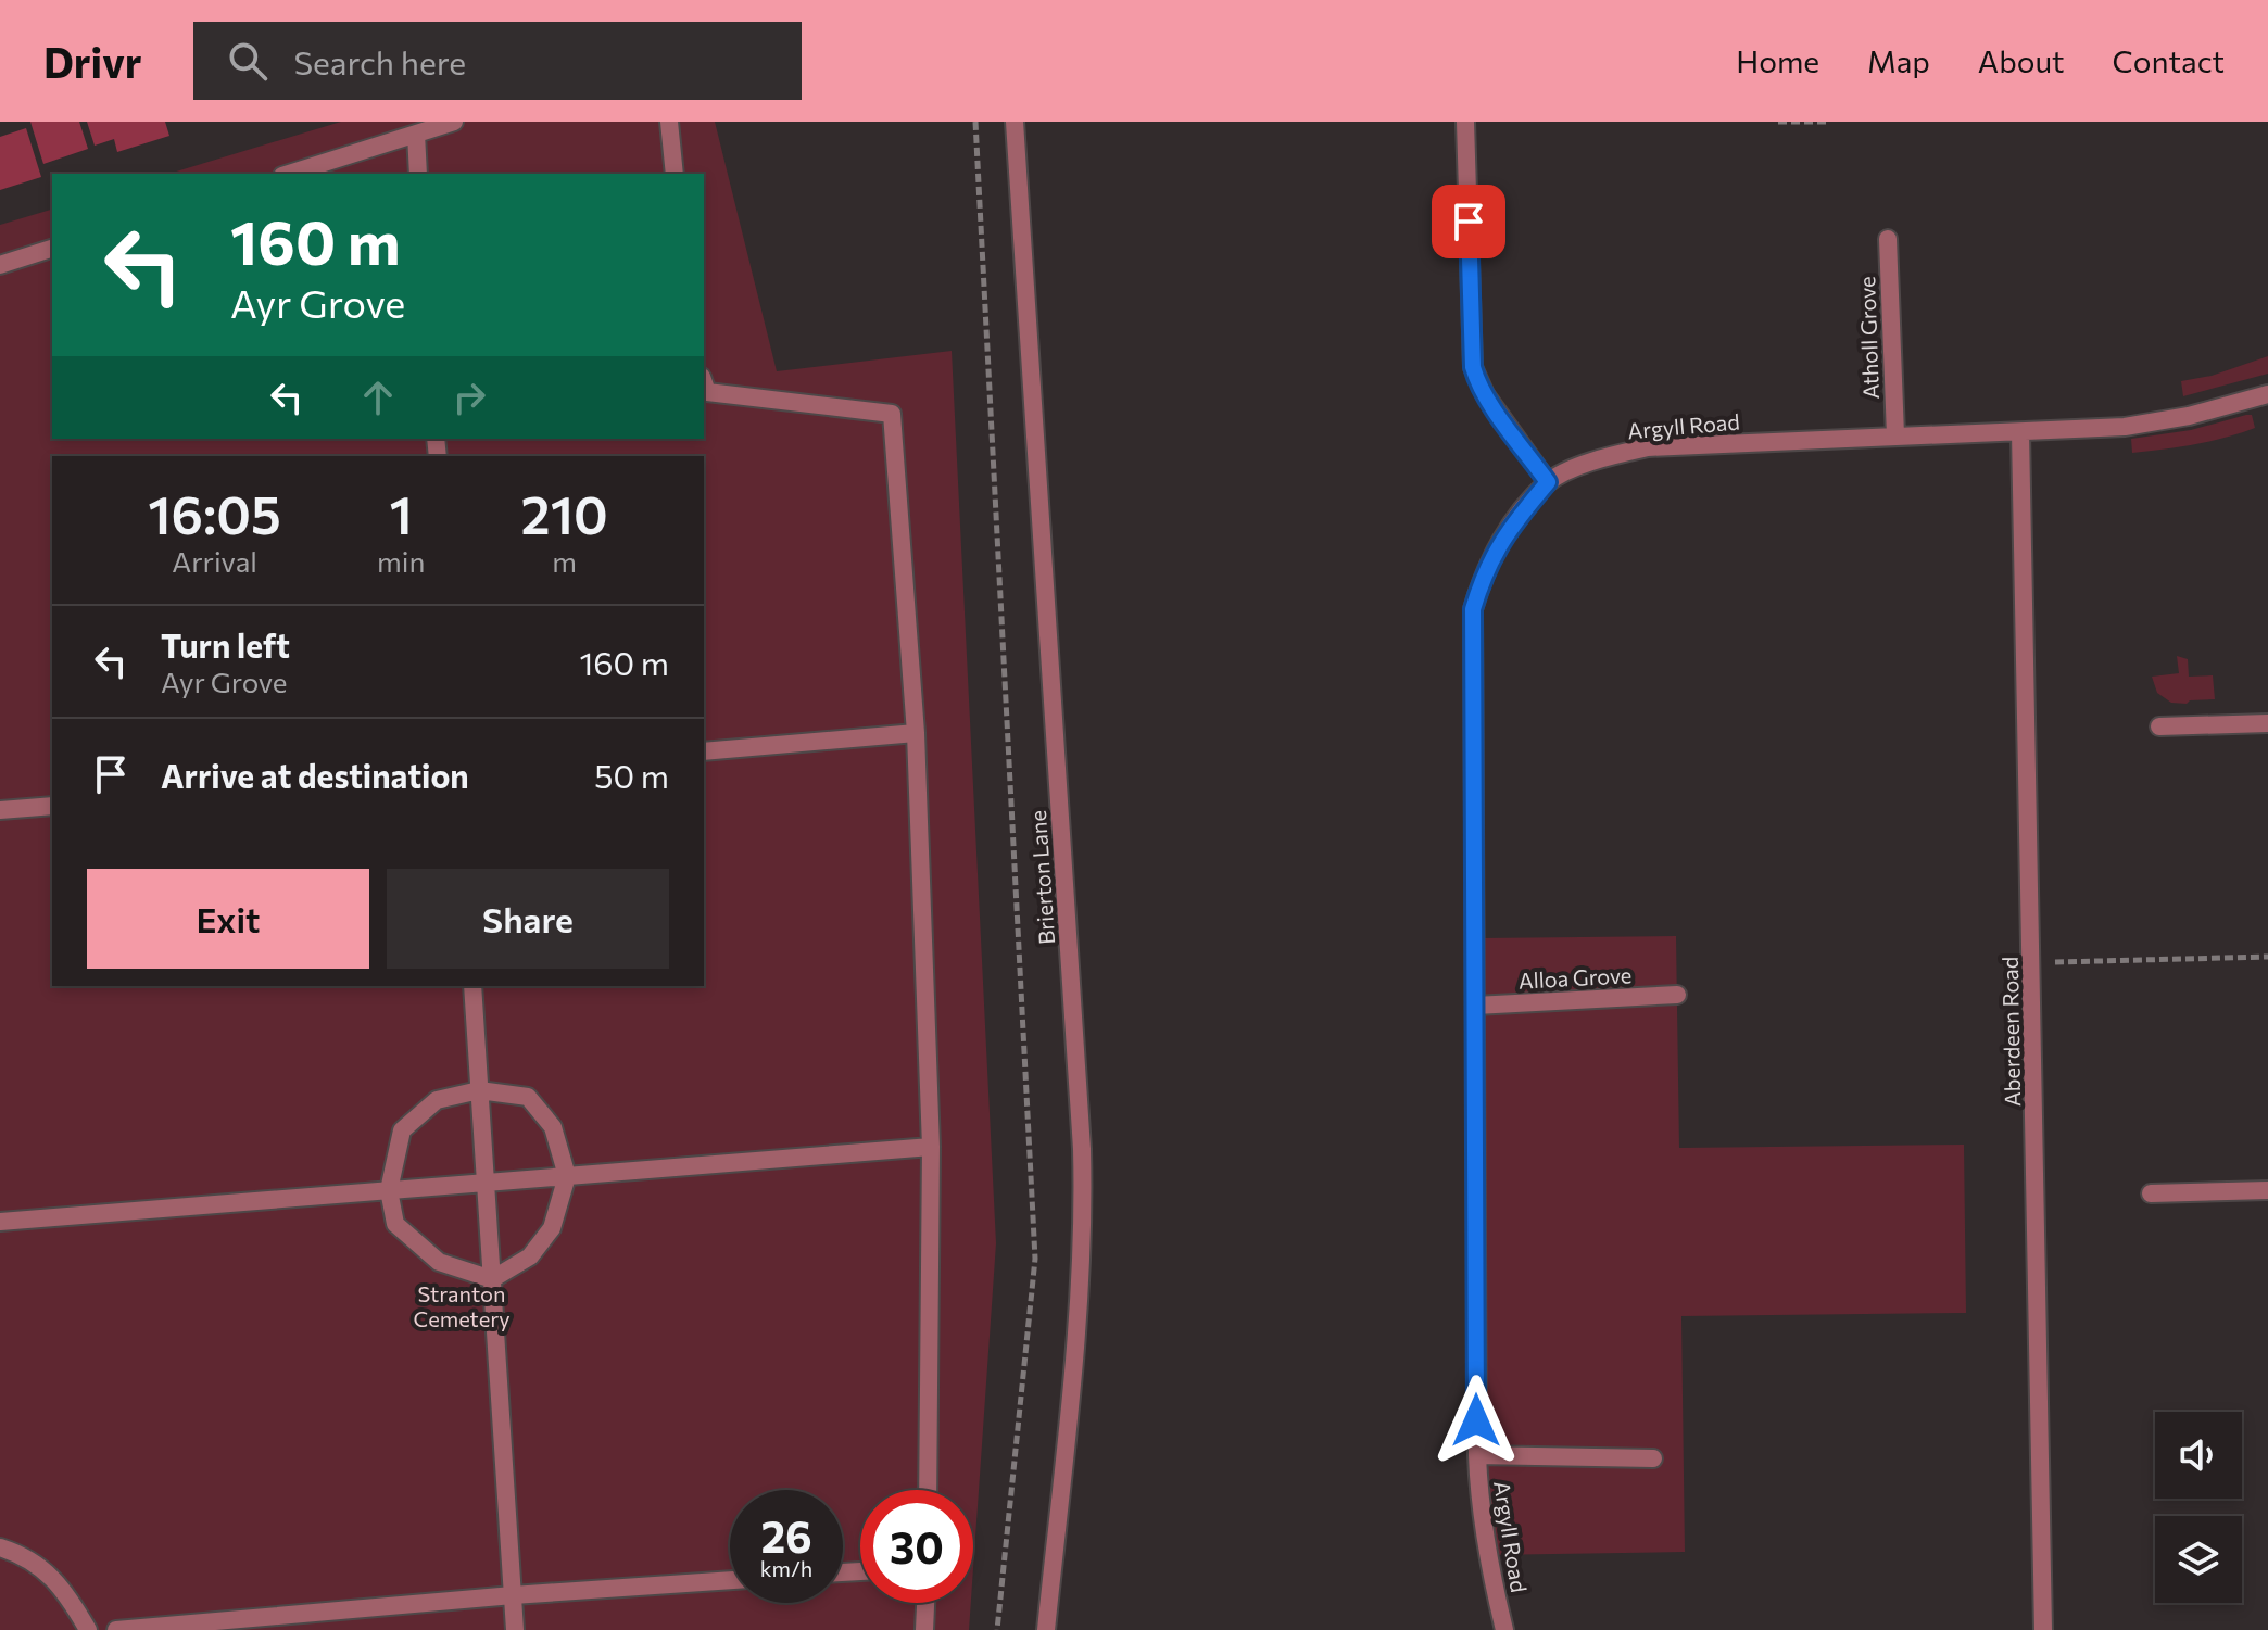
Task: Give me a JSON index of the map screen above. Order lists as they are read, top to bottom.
{
  "streets": {
    "street": [
      "Atholl Grove",
      "Argyll Road",
      "Brierton Lane",
      "Alloa Grove",
      "Aberdeen Road"
    ]
  },
  "crossings": [
    ["Atholl Grove", "Argyll Road"],
    ["Argyll Road", "Alloa Grove"],
    ["Argyll Road", "Aberdeen Road"]
  ],
  "parks": ["Stranton Cemetery"],
  "page": {
    "header": "Drivr",
    "search": "Search here",
    "nav": [
      "Home",
      "Map",
      "About",
      "Contact"
    ],
    "turn": ["160 m", "Ayr Grove"],
    "eta": [
      "16:05",
      "Arrival",
      "1",
      "min",
      "210",
      "m"
    ],
    "list": [
      {
        "name": "Turn left",
        "note": "Ayr Grove",
        "value": "160 m"
      },
      {
        "name": "Arrive at destination",
        "value": "50 m"
      }
    ],
    "buttons": ["Exit", "Share"],
    "speed": "26 km/h",
    "limit": "30"
  }
}
